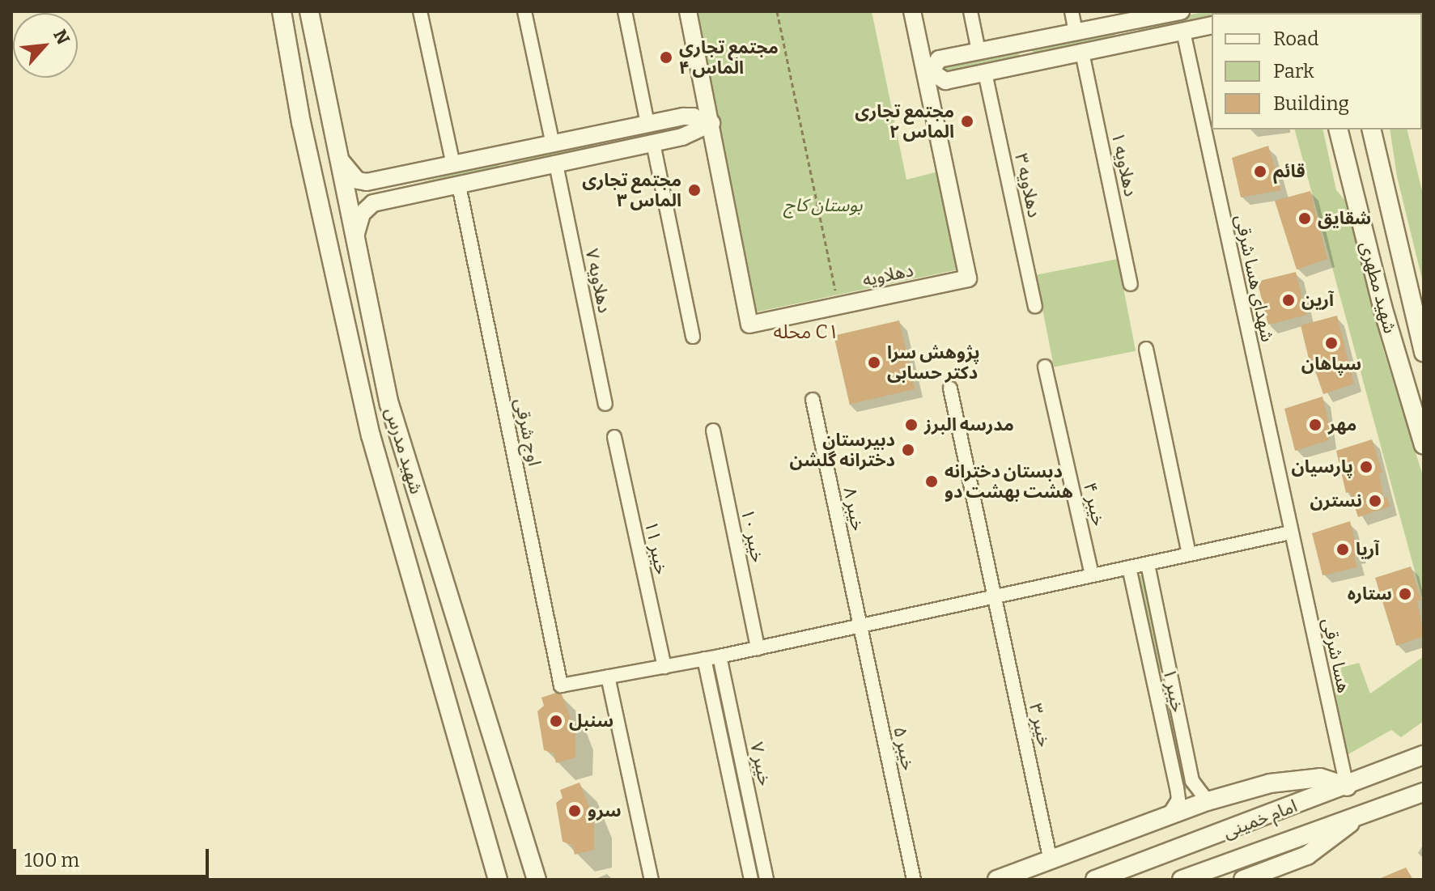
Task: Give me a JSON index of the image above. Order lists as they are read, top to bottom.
{
  "streets": {
    "main road": ["شهید مطهری", "شهید مدرس", "امام خمینی"],
    "street": [
      "دهلاویه ۱",
      "دهلاویه ۳",
      "دهلاویه",
      "شهدای هسا شرقی",
      "دهلاویه ۷",
      "اوج شرقی",
      "خیبر ۴",
      "خیبر ۸",
      "خیبر ۱۰",
      "خیبر ۱۱",
      "هسا شرقی",
      "خیبر ۱",
      "خیبر ۳",
      "خیبر ۵",
      "خیبر ۷"
    ]
  },
  "crossings": [
    ["شهدای هسا شرقی", "هسا شرقی"],
    ["خیبر ۸", "خیبر ۵"],
    ["هسا شرقی", "امام خمینی"]
  ],
  "districts": ["محله C۱"],
  "parks": ["بوستان کاج"],
  "places": [
    "مجتمع تجاری الماس ۴",
    "مجتمع تجاری الماس ۲",
    "قائم",
    "مجتمع تجاری الماس ۳",
    "شقایق",
    "آرین",
    "سپاهان",
    "پژوهش سرا دکتر حسابی",
    "مدرسه البرز",
    "مهر",
    "دبیرستان دخترانه گلشن",
    "پارسیان",
    "دبستان دخترانه هشت بهشت دو",
    "نسترن",
    "آریا",
    "ستاره",
    "سنبل",
    "سرو"
  ],
  "legend": ["Road", "Park", "Building"],
  "scale_bar": "100 m",
  "north": "top right"
}
